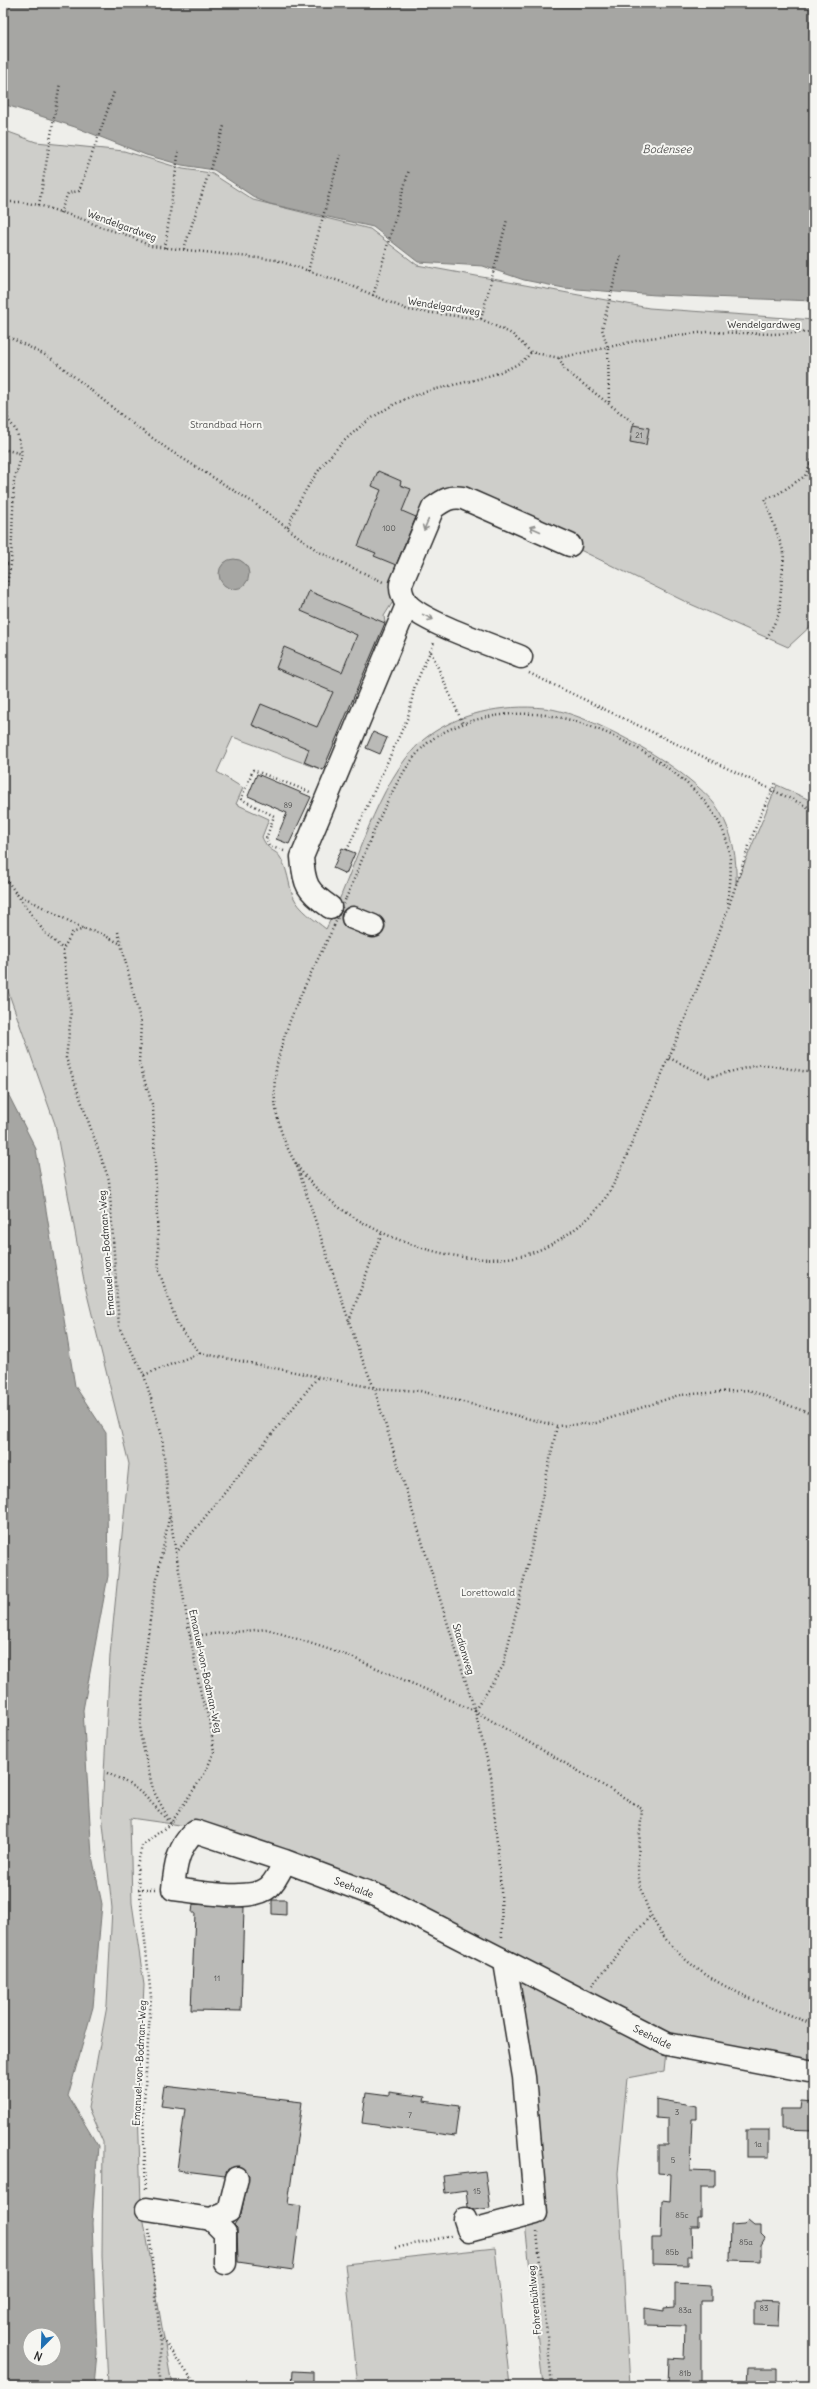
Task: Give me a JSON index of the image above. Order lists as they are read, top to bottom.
{
  "streets": {
    "street": ["Seehalde"],
    "path": [
      "Wendelgardweg",
      "Emanuel-von-Bodman-Weg",
      "Stadionweg",
      "Fohrenbühlweg"
    ]
  },
  "crossings": [
    ["Stadionweg", "Seehalde"]
  ],
  "water": ["Bodensee"],
  "parks": ["Strandbad Horn", "Lorettowald"],
  "house_numbers": [
    "21",
    "100",
    "89",
    "11",
    "3",
    "7",
    "1a",
    "5",
    "15",
    "85c",
    "85a",
    "85b",
    "83",
    "83a",
    "81b"
  ],
  "north": "bottom left"
}
